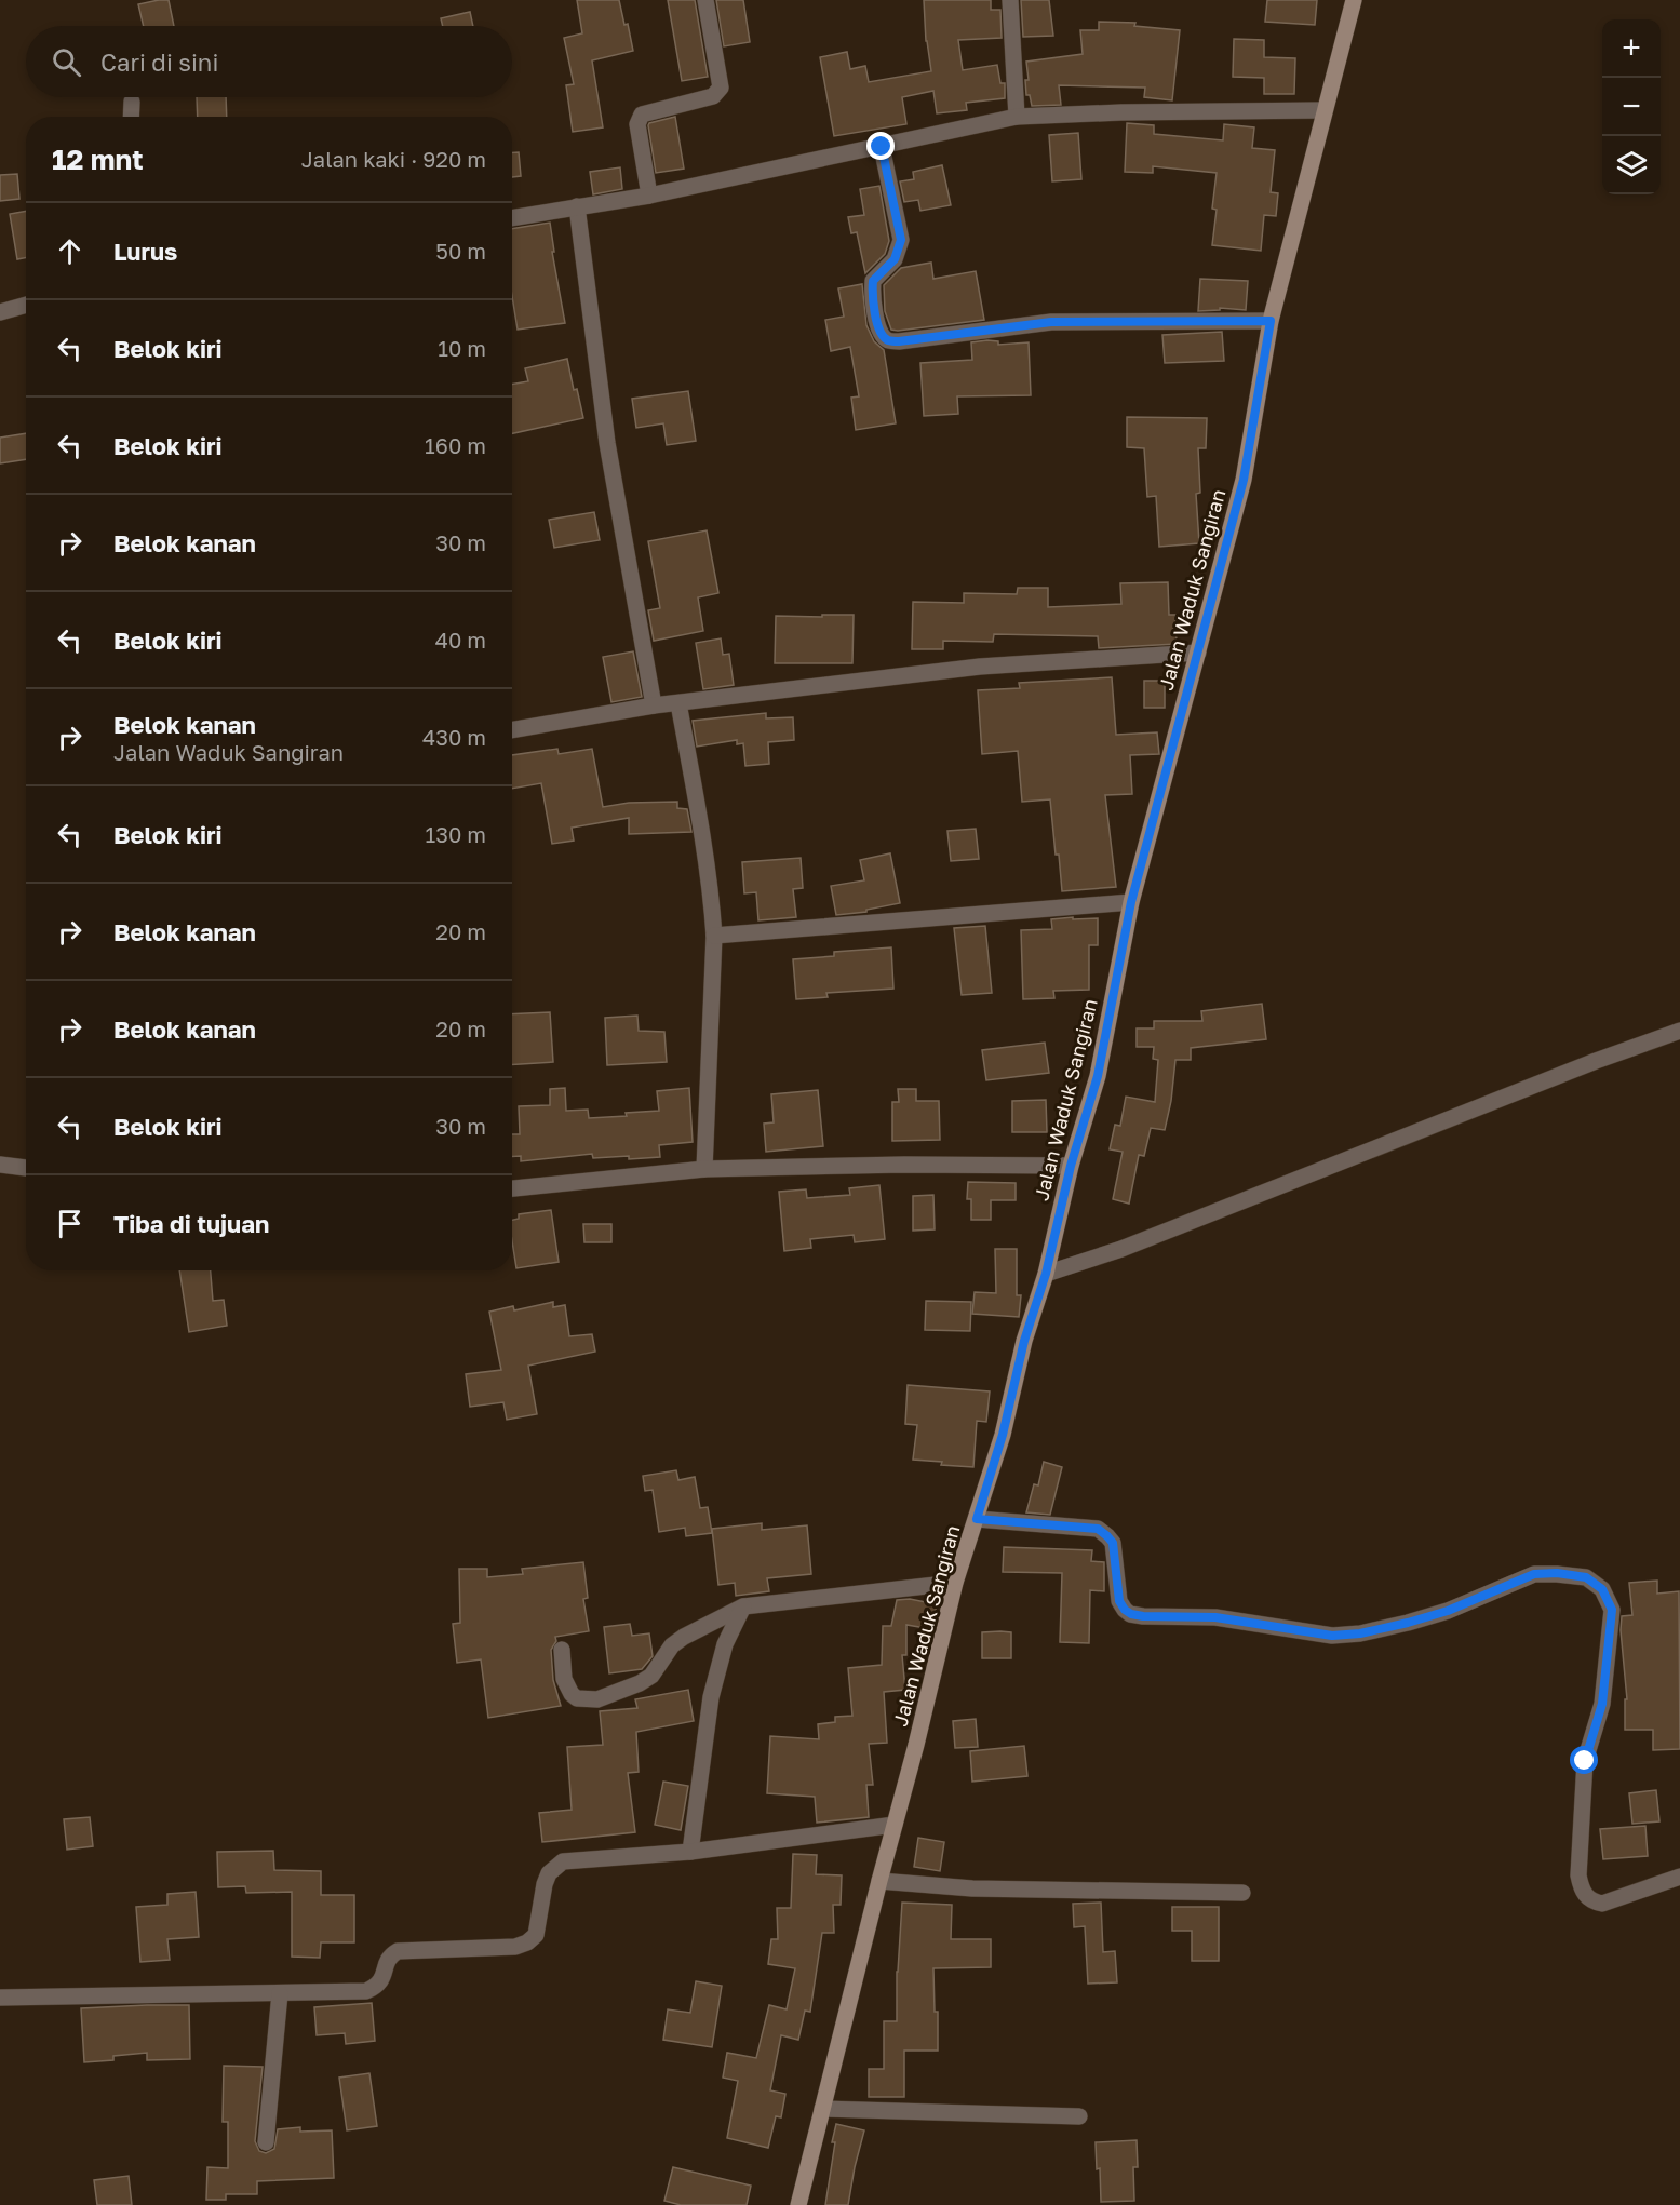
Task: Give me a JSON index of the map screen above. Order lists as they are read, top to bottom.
{
  "streets": {
    "street": ["Jalan Waduk Sangiran"]
  },
  "page": {
    "map_buttons": ["+", "−"],
    "search": "Cari di sini",
    "heading": ["12 mnt", "Jalan kaki · 920 m"],
    "list": [
      ["Lurus", "50 m"],
      ["Belok kiri", "10 m"],
      ["Belok kiri", "160 m"],
      ["Belok kanan", "30 m"],
      ["Belok kiri", "40 m"],
      ["Belok kanan", "Jalan Waduk Sangiran", "430 m"],
      ["Belok kiri", "130 m"],
      ["Belok kanan", "20 m"],
      ["Belok kanan", "20 m"],
      ["Belok kiri", "30 m"],
      "Tiba di tujuan"
    ]
  }
}
